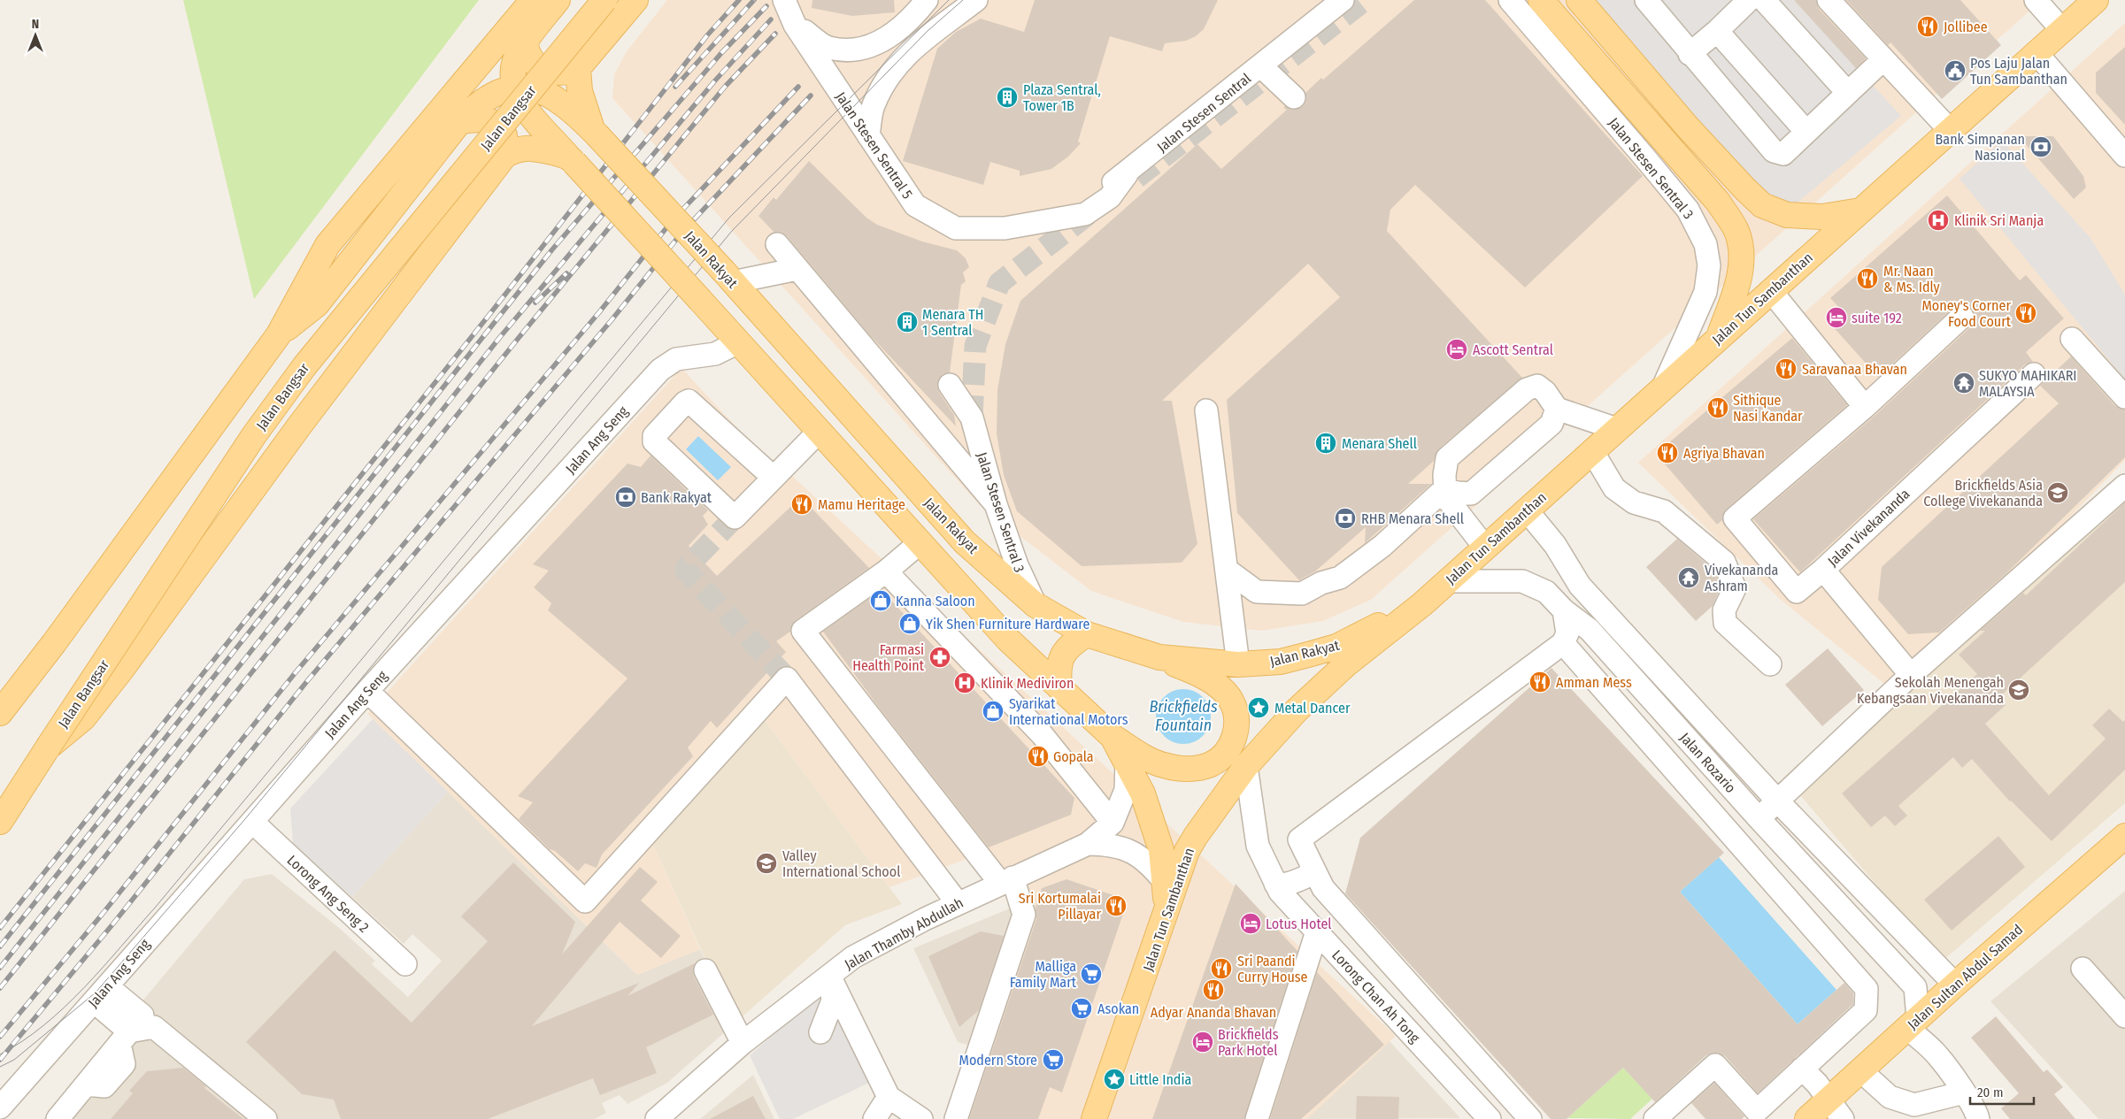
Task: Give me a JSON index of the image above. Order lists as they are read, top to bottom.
{
  "streets": {
    "main road": [
      "Jalan Bangsar",
      "Jalan Rakyat",
      "Jalan Tun Sambanthan",
      "Jalan Sultan Abdul Samad"
    ],
    "street": [
      "Jalan Stesen Sentral",
      "Jalan Stesen Sentral 5",
      "Jalan Stesen Sentral 3",
      "Jalan Ang Seng",
      "Jalan Vivekananda",
      "Jalan Rozario",
      "Lorong Ang Seng 2",
      "Jalan Thamby Abdullah",
      "Lorong Chan Ah Tong"
    ]
  },
  "crossings": [
    ["Jalan Stesen Sentral", "Jalan Stesen Sentral 5"],
    ["Jalan Stesen Sentral 3", "Jalan Rakyat"],
    ["Jalan Stesen Sentral 3", "Jalan Tun Sambanthan"],
    ["Jalan Rakyat", "Jalan Tun Sambanthan"],
    ["Jalan Tun Sambanthan", "Jalan Rozario"],
    ["Jalan Tun Sambanthan", "Lorong Chan Ah Tong"],
    ["Jalan Ang Seng", "Lorong Ang Seng 2"],
    ["Jalan Rozario", "Jalan Sultan Abdul Samad"]
  ],
  "water": ["Brickfields Fountain"],
  "places": {
    "restaurant": [
      "Jollibee",
      "Mr. Naan & Ms. Idly",
      "Money's Corner Food Court",
      "Saravanaa Bhavan",
      "Sithique Nasi Kandar",
      "Agriya Bhavan",
      "Mamu Heritage",
      "Amman Mess",
      "Gopala",
      "Sri Kortumalai Pillayar",
      "Sri Paandi Curry House",
      "Adyar Ananda Bhavan"
    ],
    "public building": ["Pos Laju Jalan Tun Sambanthan"],
    "building": ["Plaza Sentral, Tower 1B", "Menara TH 1 Sentral", "Menara Shell"],
    "bank": ["Bank Simpanan Nasional", "Bank Rakyat", "RHB Menara Shell"],
    "hospital": ["Klinik Sri Manja", "Klinik Mediviron"],
    "hotel": [
      "suite 192",
      "Ascott Sentral",
      "Lotus Hotel",
      "Brickfields Park Hotel"
    ],
    "temple": ["SUKYO MAHIKARI MALAYSIA", "Vivekananda Ashram"],
    "school or university": ["Brickfields Asia College Vivekananda", "Sekolah Menengah Kebangsaan Vivekananda", "Valley International School"],
    "shop": ["Kanna Saloon", "Yik Shen Furniture Hardware", "Syarikat International Motors"],
    "pharmacy": ["Farmasi Health Point"],
    "place": ["Metal Dancer", "Little India"],
    "supermarket": ["Malliga Family Mart", "Asokan", "Modern Store"]
  },
  "scale_bar": "20 m",
  "north": "top"
}
